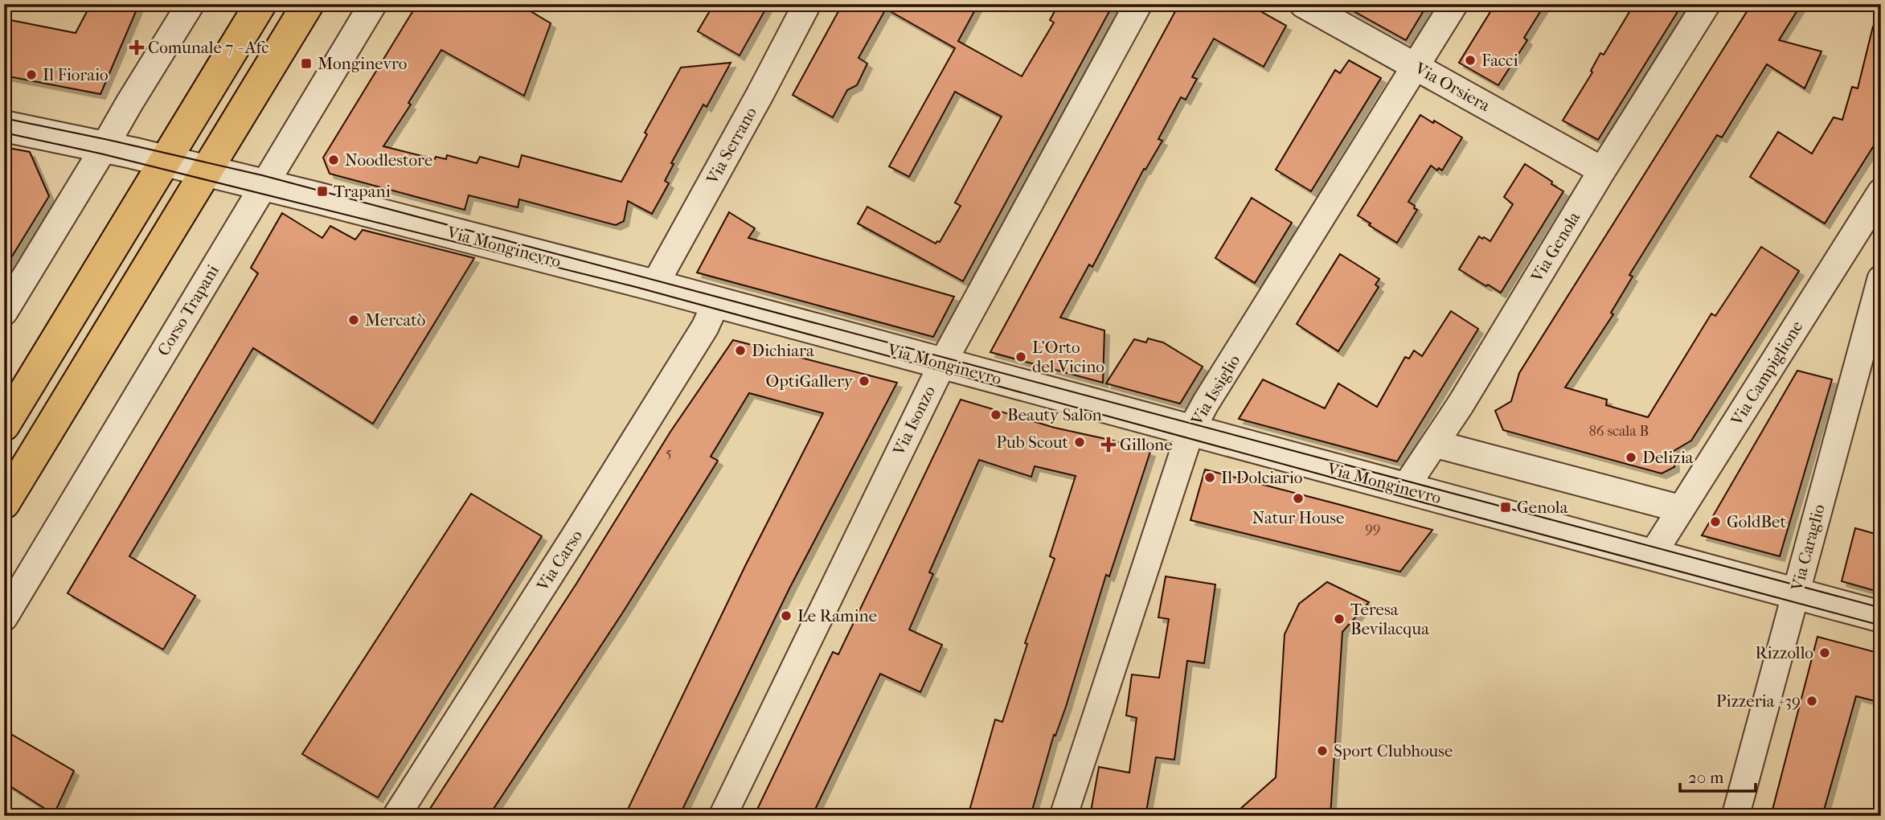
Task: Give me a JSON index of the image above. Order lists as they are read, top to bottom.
{
  "streets": {
    "street": [
      "Via Orsiera",
      "Via Serrano",
      "Via Monginevro",
      "Via Genola",
      "Corso Trapani",
      "Via Campiglione",
      "Via Issiglio",
      "Via Isonzo",
      "Via Caraglio",
      "Via Carso"
    ]
  },
  "crossings": [
    ["Via Orsiera", "Via Genola"],
    ["Via Orsiera", "Via Issiglio"],
    ["Via Serrano", "Via Monginevro"],
    ["Via Monginevro", "Via Genola"],
    ["Via Monginevro", "Corso Trapani"],
    ["Via Monginevro", "Via Campiglione"],
    ["Via Monginevro", "Via Issiglio"],
    ["Via Monginevro", "Via Isonzo"],
    ["Via Monginevro", "Via Caraglio"],
    ["Via Monginevro", "Via Carso"]
  ],
  "places": {
    "health": ["Comunale 7 - Afc", "Gillone"],
    "other": [
      "Facci",
      "Il Fioraio",
      "Noodlestore",
      "Mercatò",
      "Dichiara",
      "L'Orto del Vicino",
      "OptiGallery",
      "Beauty Salon",
      "Pub Scout",
      "Delizia",
      "Il Dolciario",
      "Natur House",
      "GoldBet",
      "Le Ramine",
      "Teresa Bevilacqua",
      "Rizzollo",
      "Pizzeria +39",
      "Sport Clubhouse"
    ],
    "transit": ["Monginevro", "Trapani", "Genola"]
  },
  "house_numbers": ["86 scala B", "5", "99"],
  "scale_bar": "20 m"
}
